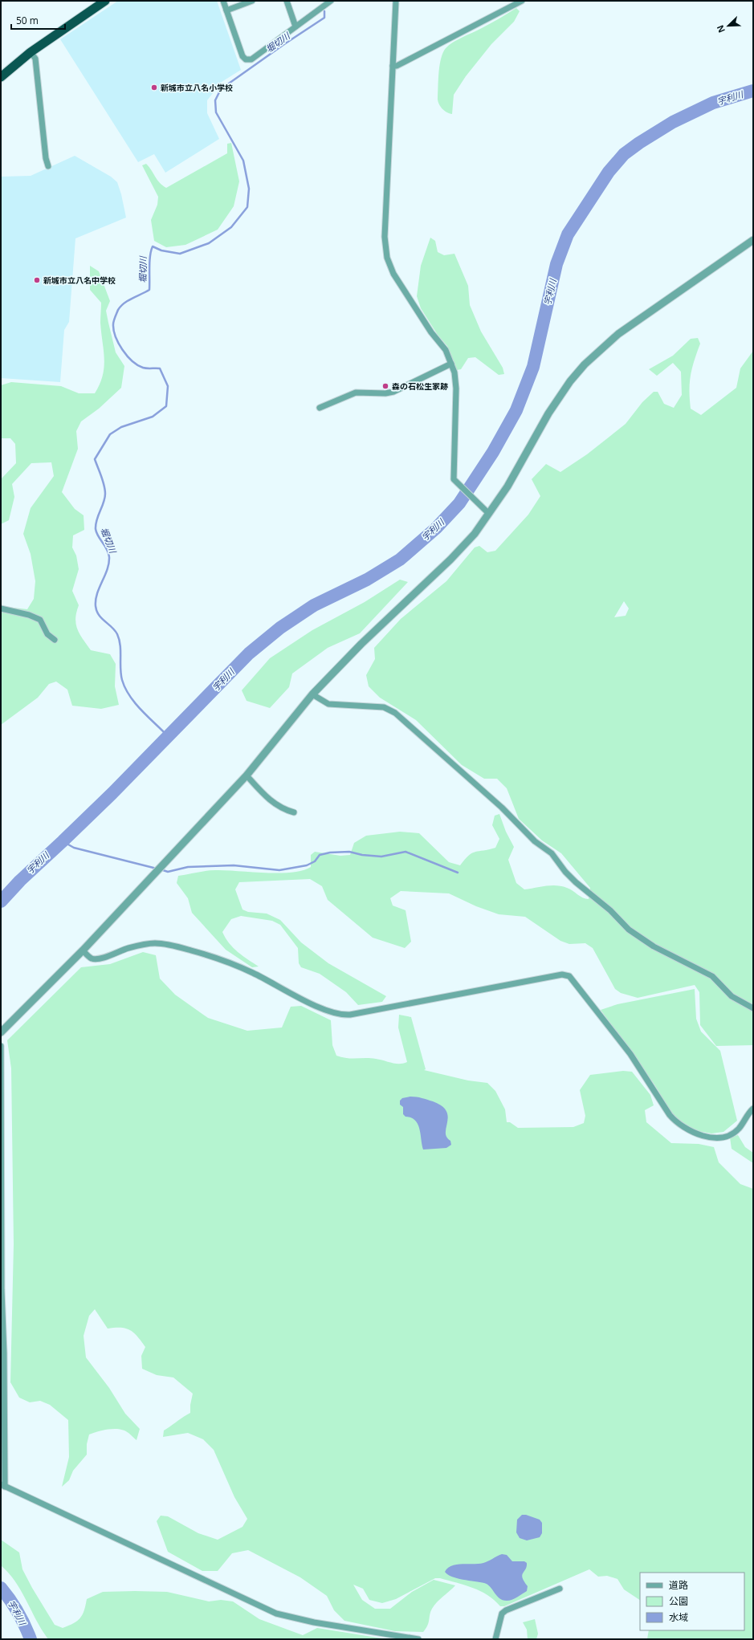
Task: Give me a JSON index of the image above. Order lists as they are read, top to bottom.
{
  "water": ["堀切川", "宇利川"],
  "places": ["新城市立八名小学校", "新城市立八名中学校", "森の石松生家跡"],
  "legend": ["道路", "公園", "水域"],
  "scale_bar": "50 m",
  "north": "bottom left"
}
